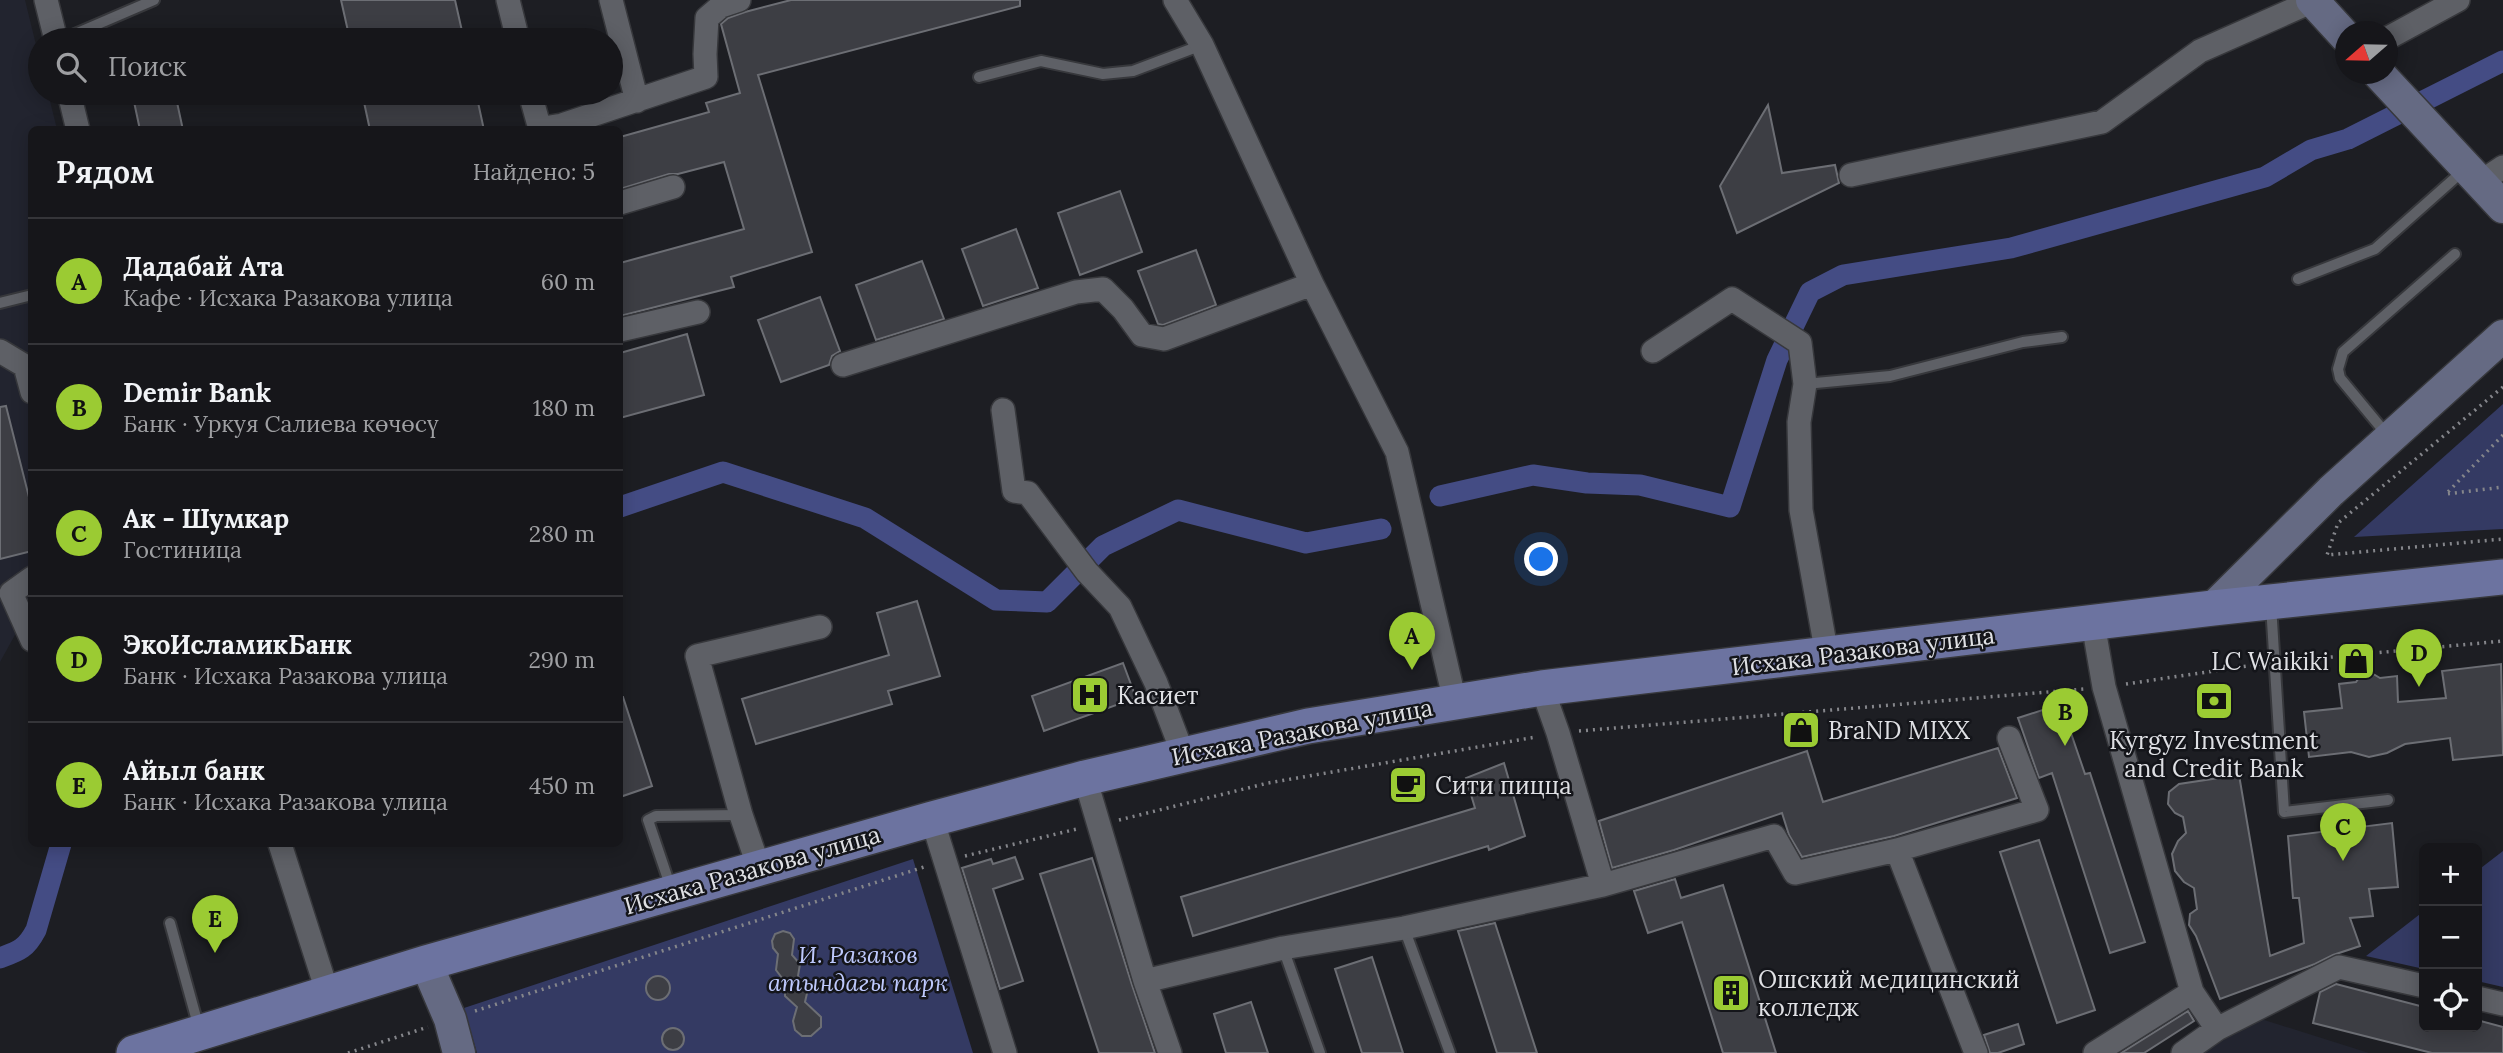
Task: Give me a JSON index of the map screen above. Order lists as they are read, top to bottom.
{
  "streets": {
    "main road": ["Исхака Разакова улица"]
  },
  "parks": ["И. Разаков атындагы парк"],
  "places": {
    "shop": ["LC Waikiki", "BraND MIXX"],
    "hospital": ["Касиет"],
    "bank": ["Kyrgyz Investment and Credit Bank"],
    "cafe": ["Сити пицца"],
    "building": ["Ошский медицинский колледж"]
  },
  "north": "left",
  "page": {
    "search": "Поиск",
    "heading": ["Рядом", "Найдено: 5"],
    "list": [
      {
        "mark": "A",
        "name": "Дадабай Ата",
        "note": "Кафе · Исхака Разакова улица",
        "value": "60 m"
      },
      {
        "mark": "B",
        "name": "Demir Bank",
        "note": "Банк · Уркуя Салиева көчөсү",
        "value": "180 m"
      },
      {
        "mark": "C",
        "name": "Ак - Шумкар",
        "note": "Гостиница",
        "value": "280 m"
      },
      {
        "mark": "D",
        "name": "ЭкоИсламикБанк",
        "note": "Банк · Исхака Разакова улица",
        "value": "290 m"
      },
      {
        "mark": "E",
        "name": "Айыл банк",
        "note": "Банк · Исхака Разакова улица",
        "value": "450 m"
      }
    ],
    "pins": [
      "A",
      "D",
      "B",
      "C",
      "E"
    ],
    "map_buttons": ["+", "−"]
  }
}
